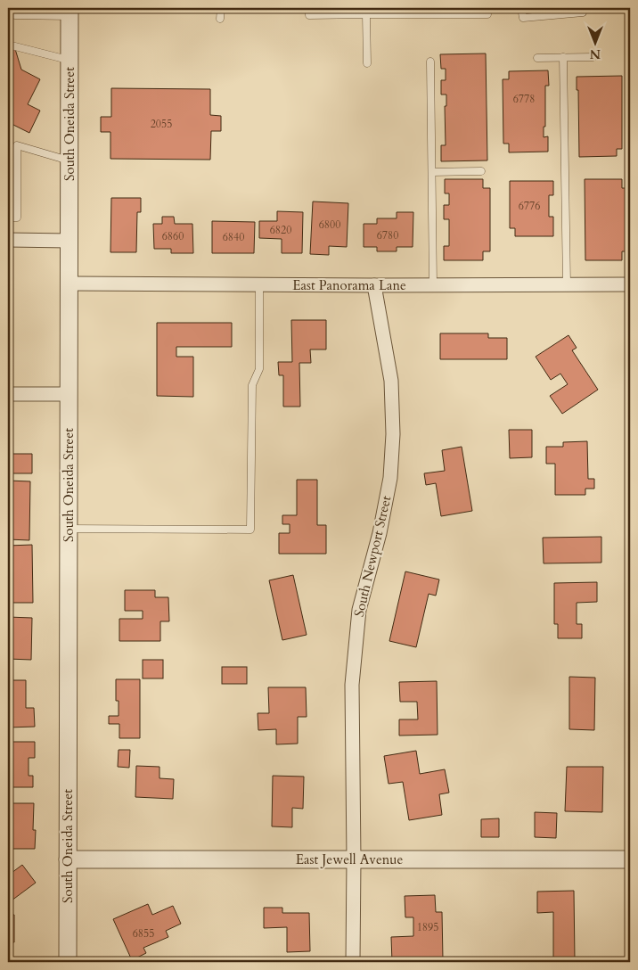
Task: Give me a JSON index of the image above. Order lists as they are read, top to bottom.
{
  "streets": {
    "street": [
      "South Oneida Street",
      "East Panorama Lane",
      "South Newport Street",
      "East Jewell Avenue"
    ]
  },
  "crossings": [
    ["South Oneida Street", "East Panorama Lane"],
    ["South Oneida Street", "East Jewell Avenue"],
    ["East Panorama Lane", "South Newport Street"],
    ["South Newport Street", "East Jewell Avenue"]
  ],
  "house_numbers": [
    "6778",
    "2055",
    "6776",
    "6800",
    "6820",
    "6780",
    "6860",
    "6840",
    "1895",
    "6855"
  ],
  "north": "bottom"
}
